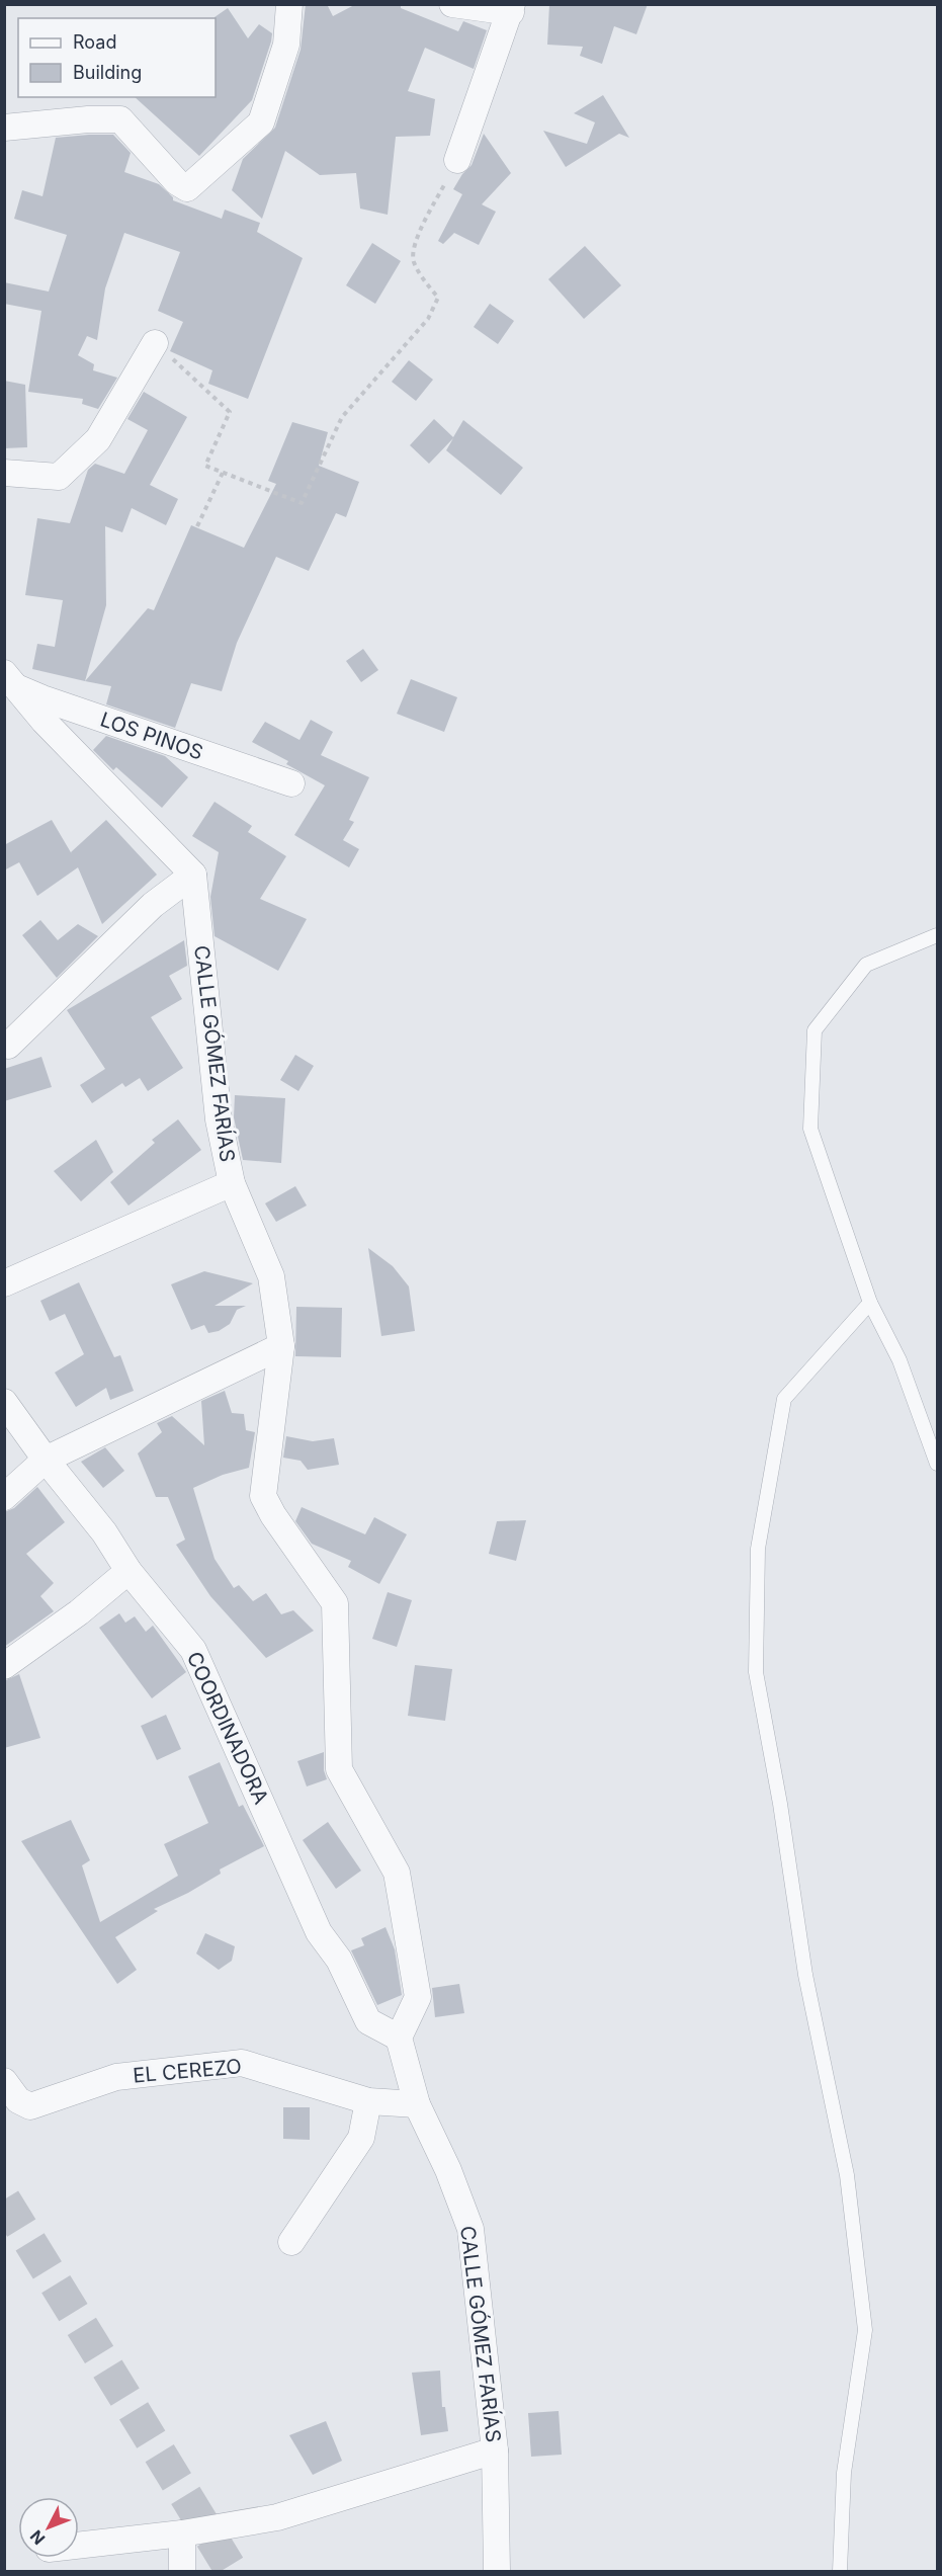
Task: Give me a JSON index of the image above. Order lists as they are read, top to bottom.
{
  "streets": {
    "street": [
      "LOS PINOS",
      "CALLE GÓMEZ FARÍAS",
      "COORDINADORA",
      "EL CEREZO"
    ]
  },
  "crossings": [
    ["CALLE GÓMEZ FARÍAS", "COORDINADORA"],
    ["CALLE GÓMEZ FARÍAS", "EL CEREZO"]
  ],
  "legend": ["Road", "Building"],
  "north": "bottom left"
}
